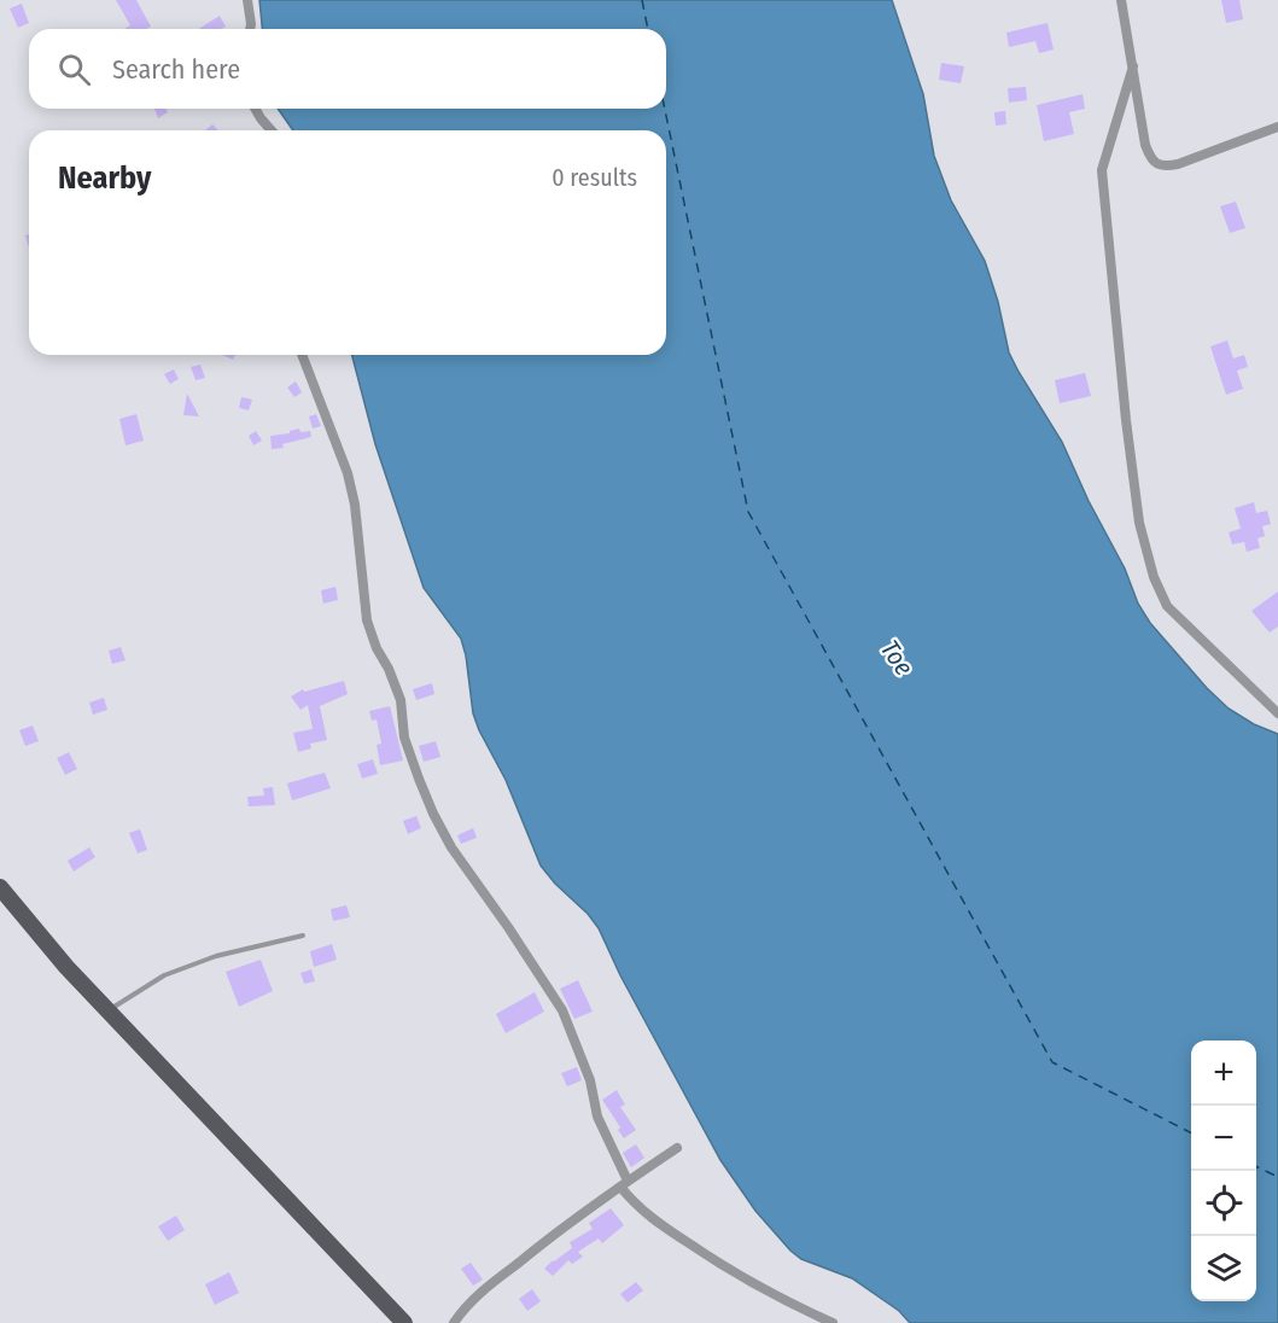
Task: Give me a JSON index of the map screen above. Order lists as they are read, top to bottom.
{
  "water": ["Toe"],
  "page": {
    "search": "Search here",
    "heading": ["Nearby", "0 results"],
    "map_buttons": ["+", "−"]
  }
}
